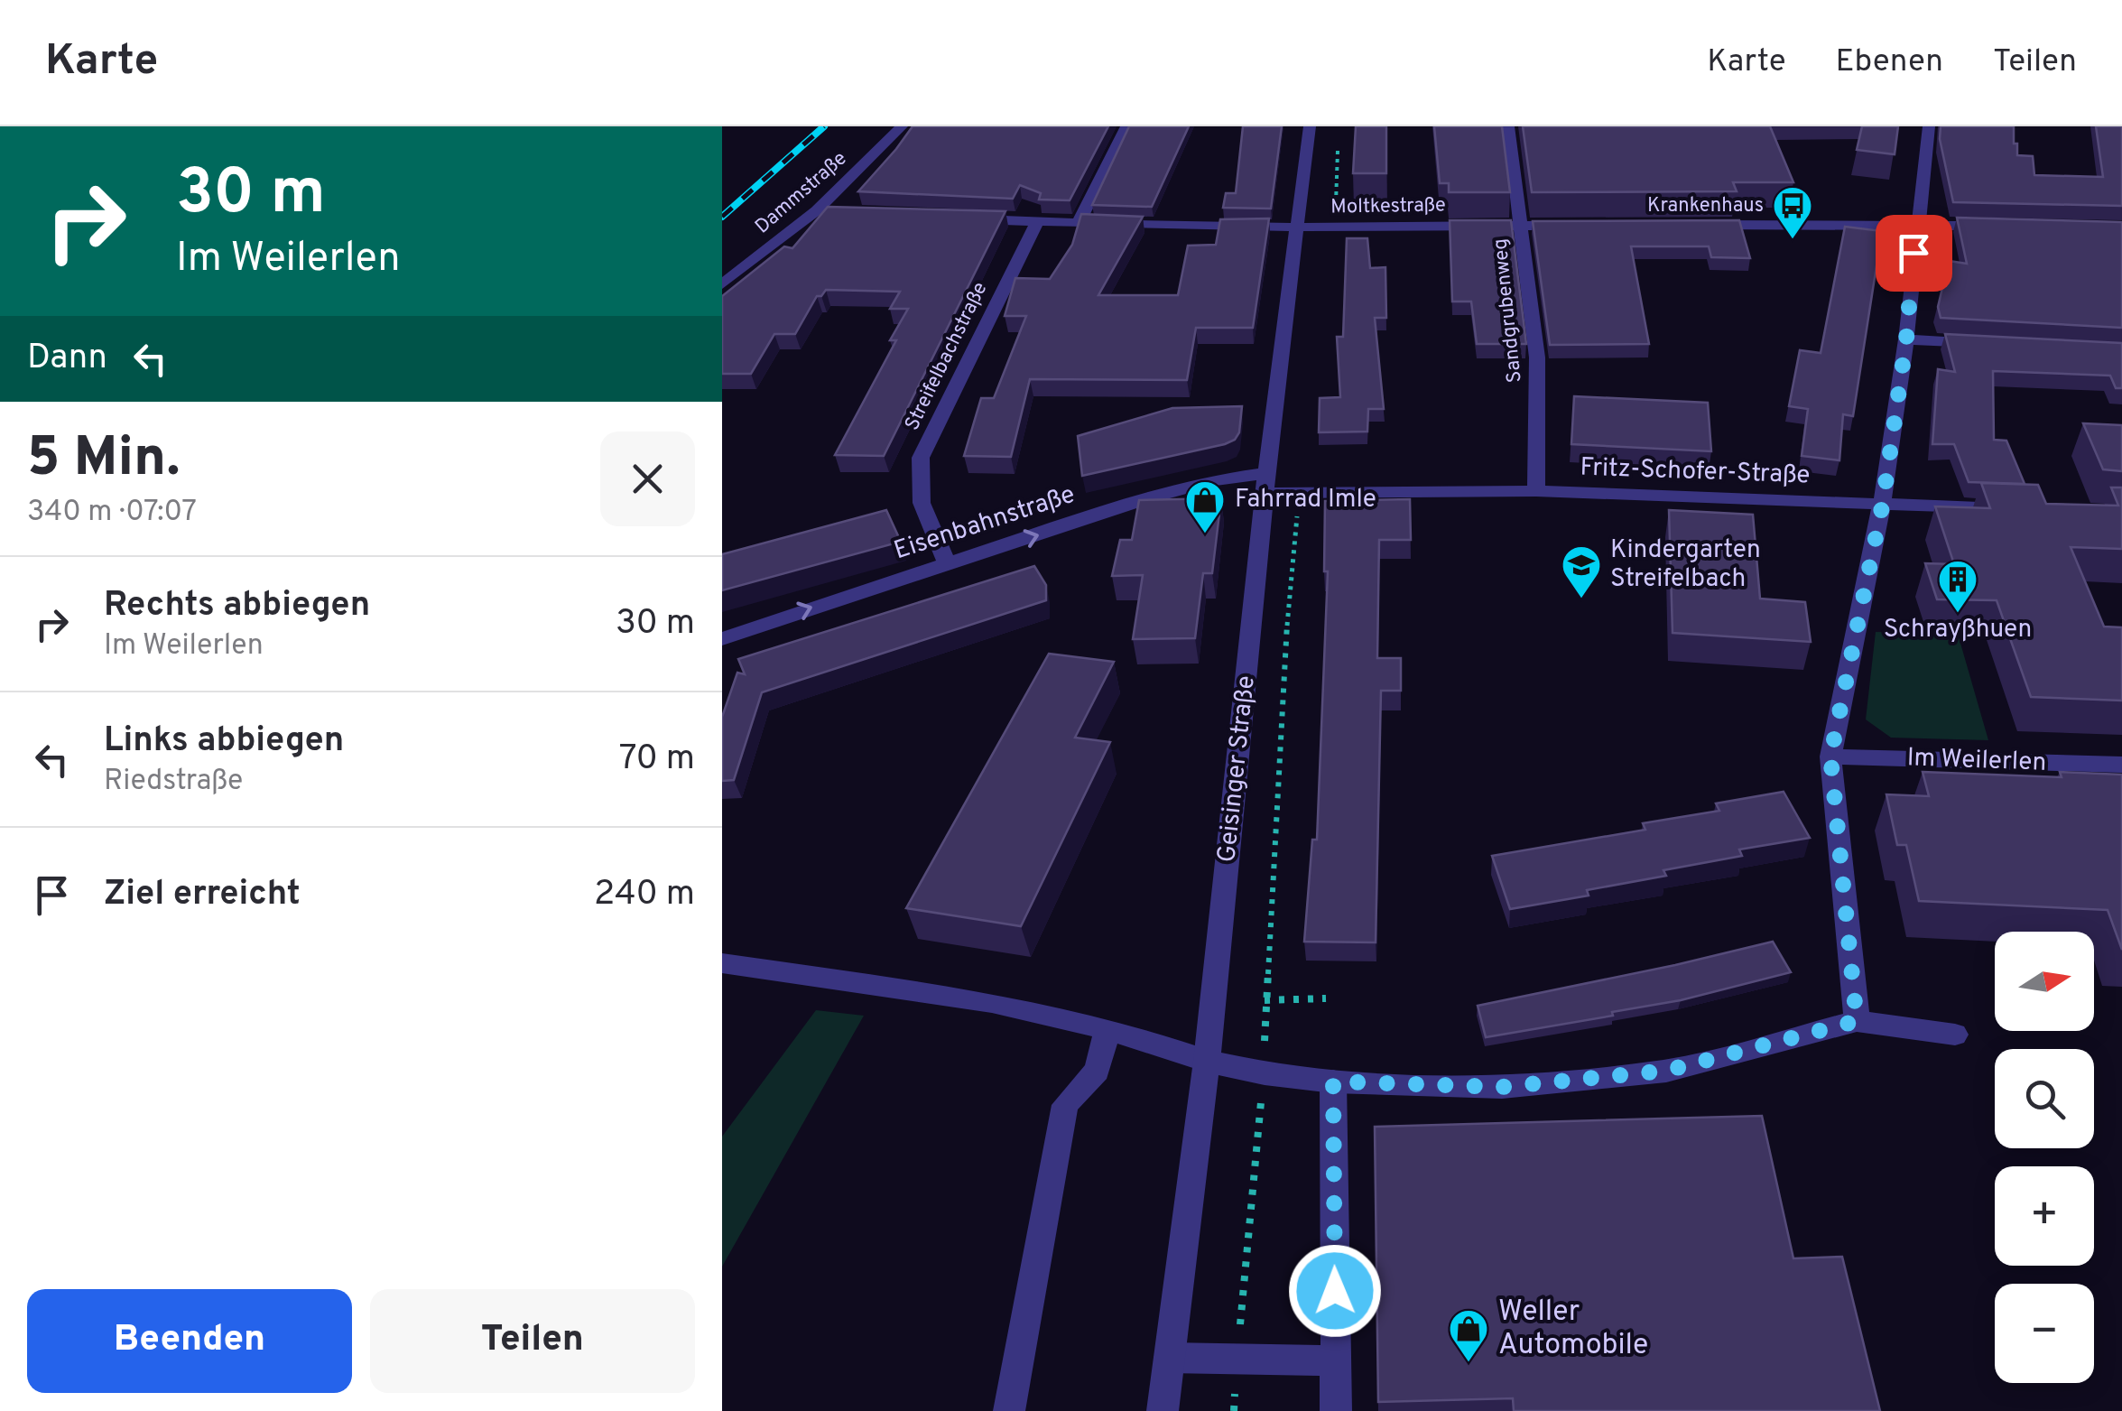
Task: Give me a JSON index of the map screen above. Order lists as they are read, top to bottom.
{
  "streets": {
    "street": [
      "Dammstraße",
      "Moltkestraße",
      "Sandgrubenweg",
      "Streifelbachstraße",
      "Fritz-Schofer-Straße",
      "Eisenbahnstraße",
      "Im Weilerlen",
      "Geisinger Straße"
    ]
  },
  "crossings": [
    ["Moltkestraße", "Sandgrubenweg"],
    ["Moltkestraße", "Streifelbachstraße"],
    ["Moltkestraße", "Geisinger Straße"],
    ["Sandgrubenweg", "Fritz-Schofer-Straße"],
    ["Streifelbachstraße", "Eisenbahnstraße"],
    ["Fritz-Schofer-Straße", "Eisenbahnstraße"],
    ["Fritz-Schofer-Straße", "Geisinger Straße"],
    ["Eisenbahnstraße", "Geisinger Straße"]
  ],
  "one_way": ["Eisenbahnstraße"],
  "places": {
    "bus stop": ["Krankenhaus"],
    "shop": ["Fahrrad Imle", "Weller Automobile"],
    "school or university": ["Kindergarten Streifelbach"],
    "building": ["Schrayßhuen"]
  },
  "north": "right",
  "page": {
    "header": "Karte",
    "nav": ["Karte", "Ebenen", "Teilen"],
    "turn": ["30 m", "Im Weilerlen"],
    "then": "Dann",
    "heading": ["5 Min.", "340 m · 07:07"],
    "list": [
      {
        "name": "Rechts abbiegen",
        "note": "Im Weilerlen",
        "value": "30 m"
      },
      {
        "name": "Links abbiegen",
        "note": "Riedstraße",
        "value": "70 m"
      },
      {
        "name": "Ziel erreicht",
        "value": "240 m"
      }
    ],
    "map_buttons": ["+", "−"],
    "buttons": ["Beenden", "Teilen"]
  }
}
